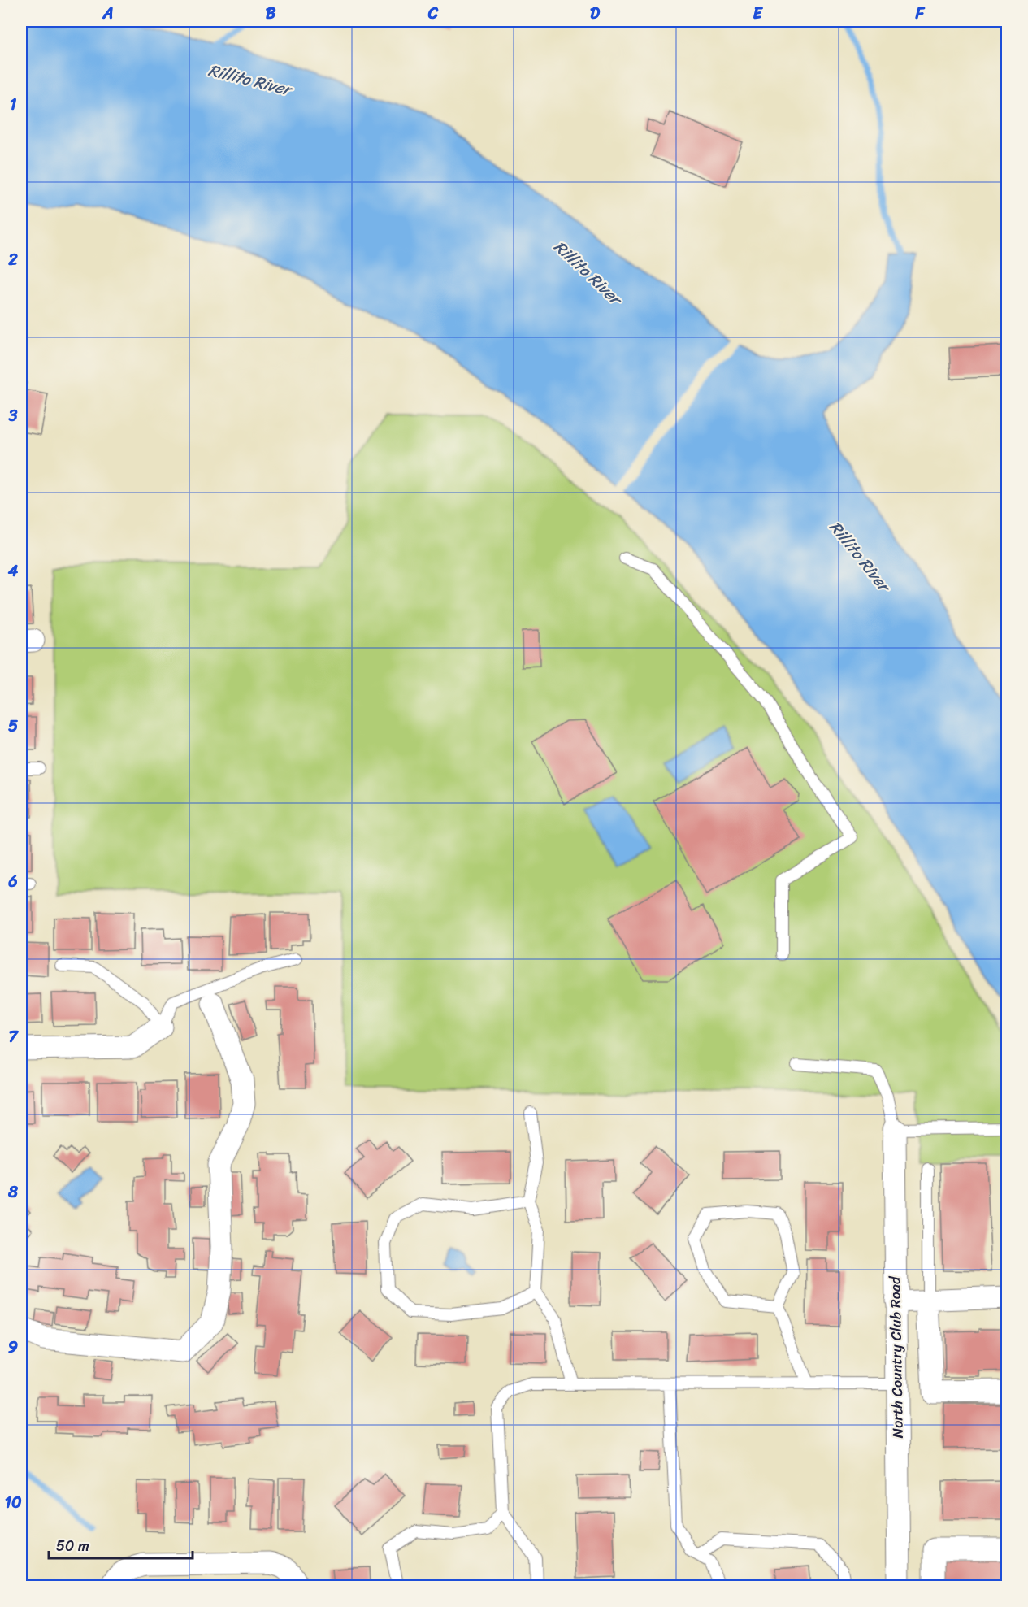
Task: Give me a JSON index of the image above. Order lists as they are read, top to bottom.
{
  "streets": {
    "street": ["North Country Club Road"]
  },
  "water": ["Rillito River"],
  "scale_bar": "50 m",
  "grid": {
    "columns": [
      "A",
      "B",
      "C",
      "D",
      "E",
      "F"
    ],
    "rows": [
      "1",
      "2",
      "3",
      "4",
      "5",
      "6",
      "7",
      "8",
      "9",
      "10"
    ]
  }
}
